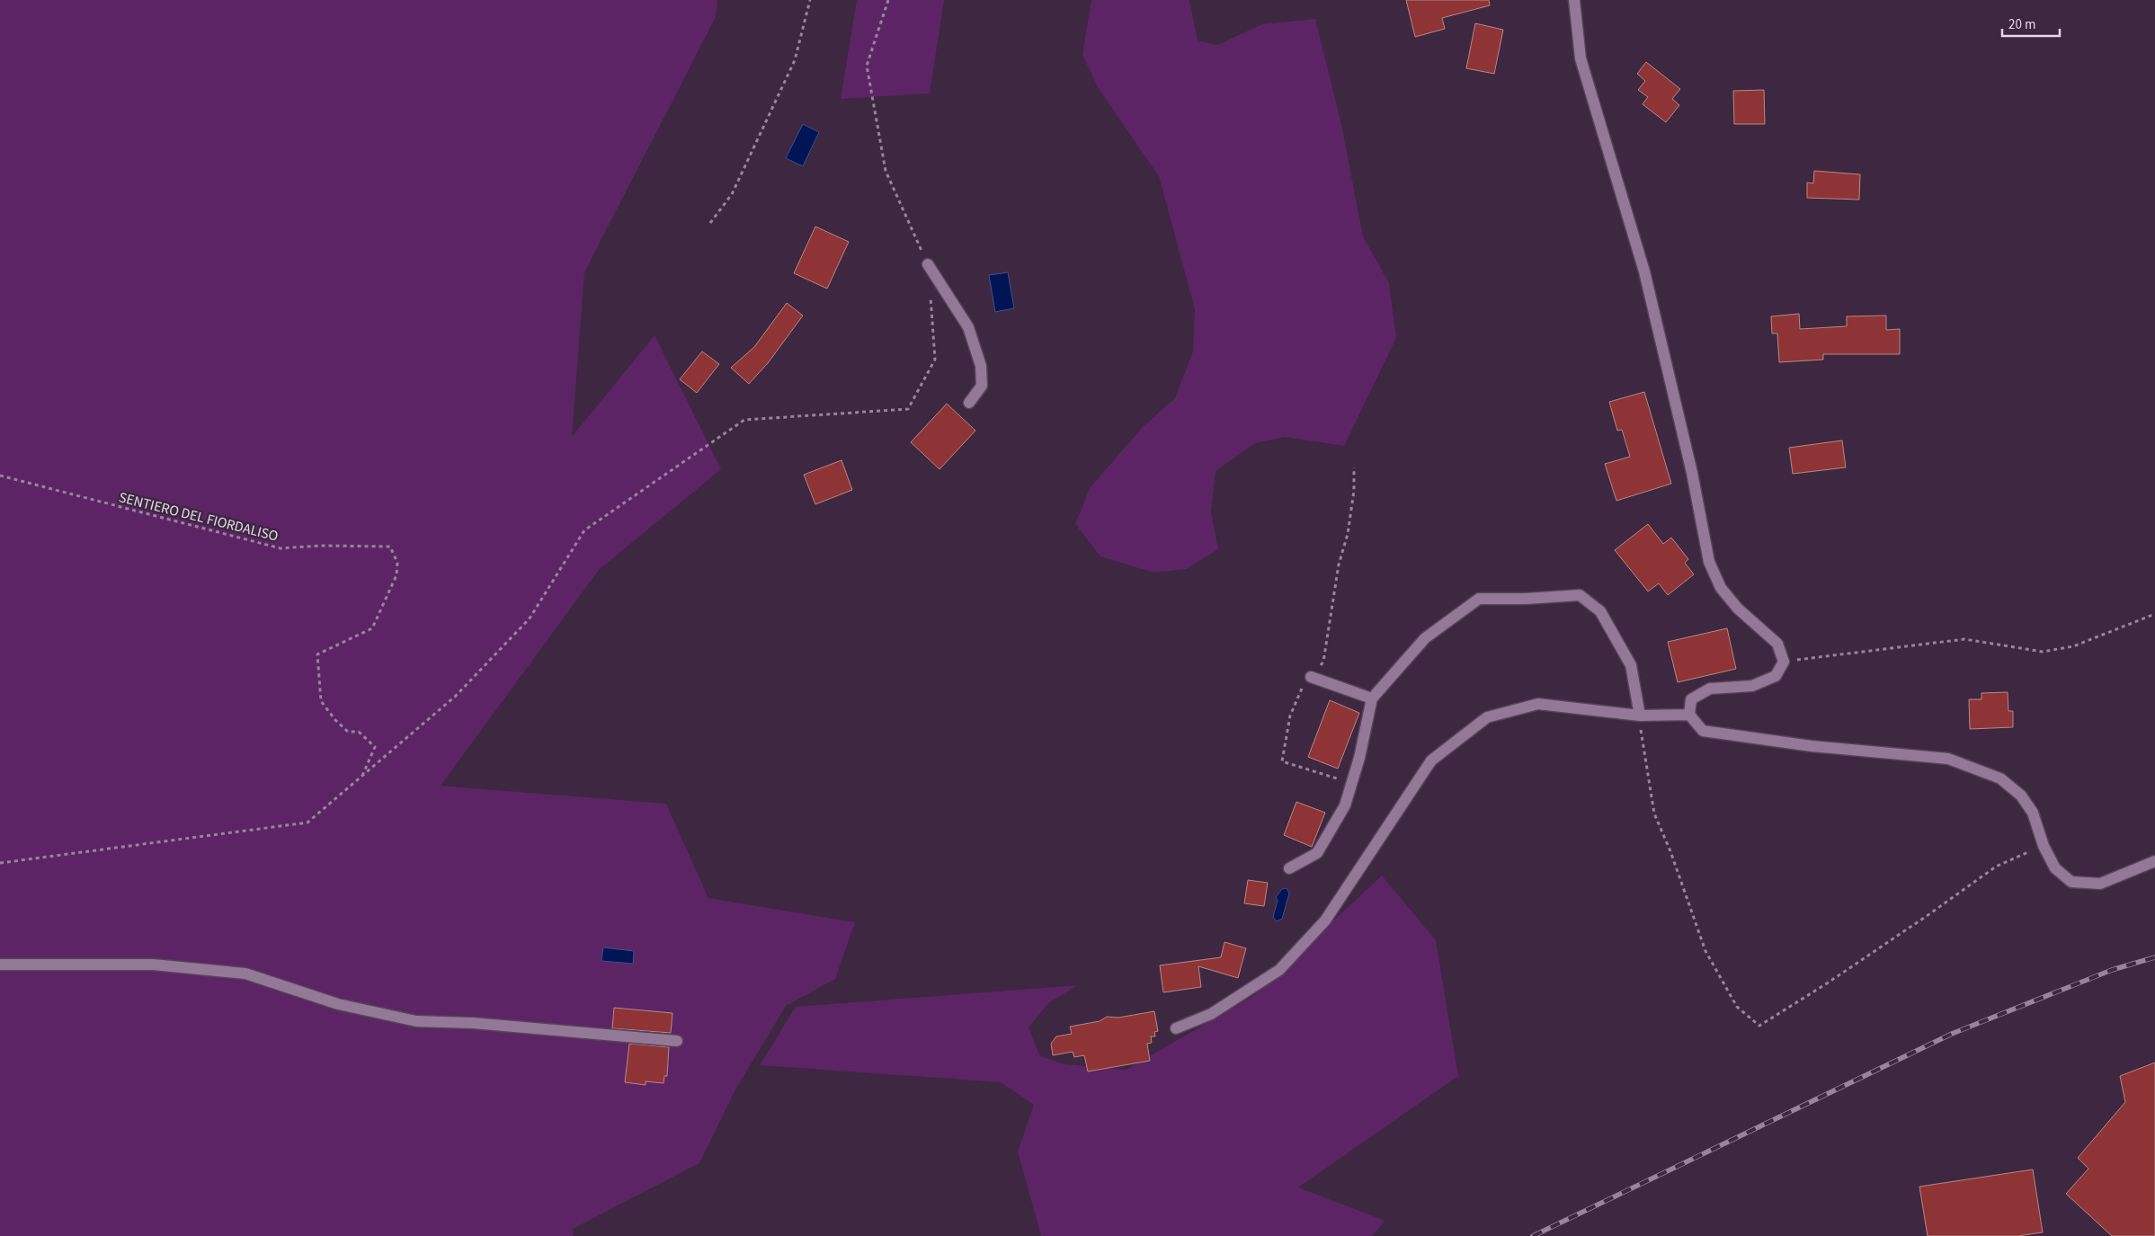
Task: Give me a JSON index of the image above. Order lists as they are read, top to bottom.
{
  "streets": {
    "path": ["SENTIERO DEL FIORDALISO"]
  },
  "scale_bar": "20 m"
}
